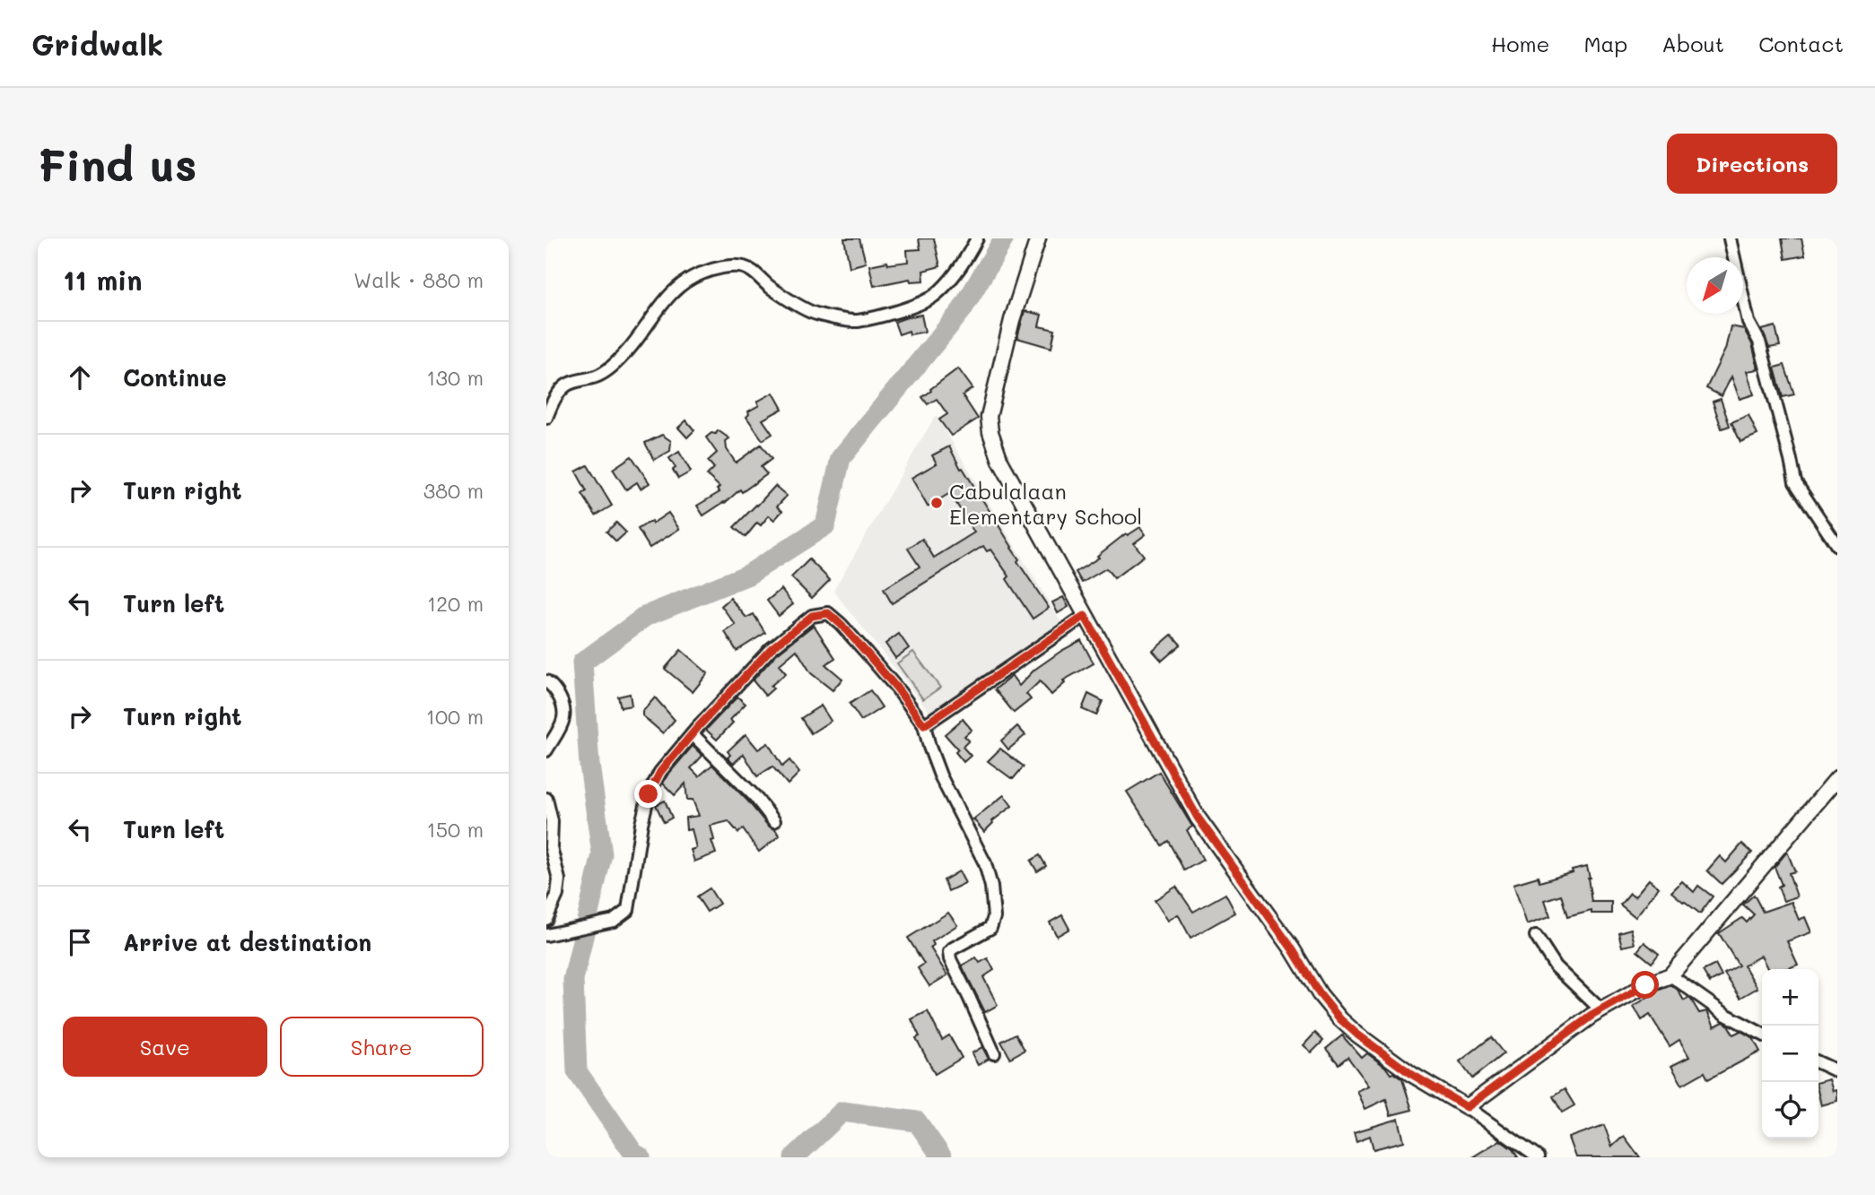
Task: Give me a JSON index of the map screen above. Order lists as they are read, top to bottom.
{
  "places": ["Cabulalaan Elementary School"],
  "north": "bottom left",
  "page": {
    "header": "Gridwalk",
    "nav": [
      "Home",
      "Map",
      "About",
      "Contact"
    ],
    "buttons": [
      "Directions",
      ["Save", "Share"]
    ],
    "title": "Find us",
    "heading": ["11 min", "Walk · 880 m"],
    "list": [
      ["Continue", "130 m"],
      ["Turn right", "380 m"],
      ["Turn left", "120 m"],
      ["Turn right", "100 m"],
      ["Turn left", "150 m"],
      "Arrive at destination"
    ],
    "map_buttons": ["+", "−"]
  }
}
